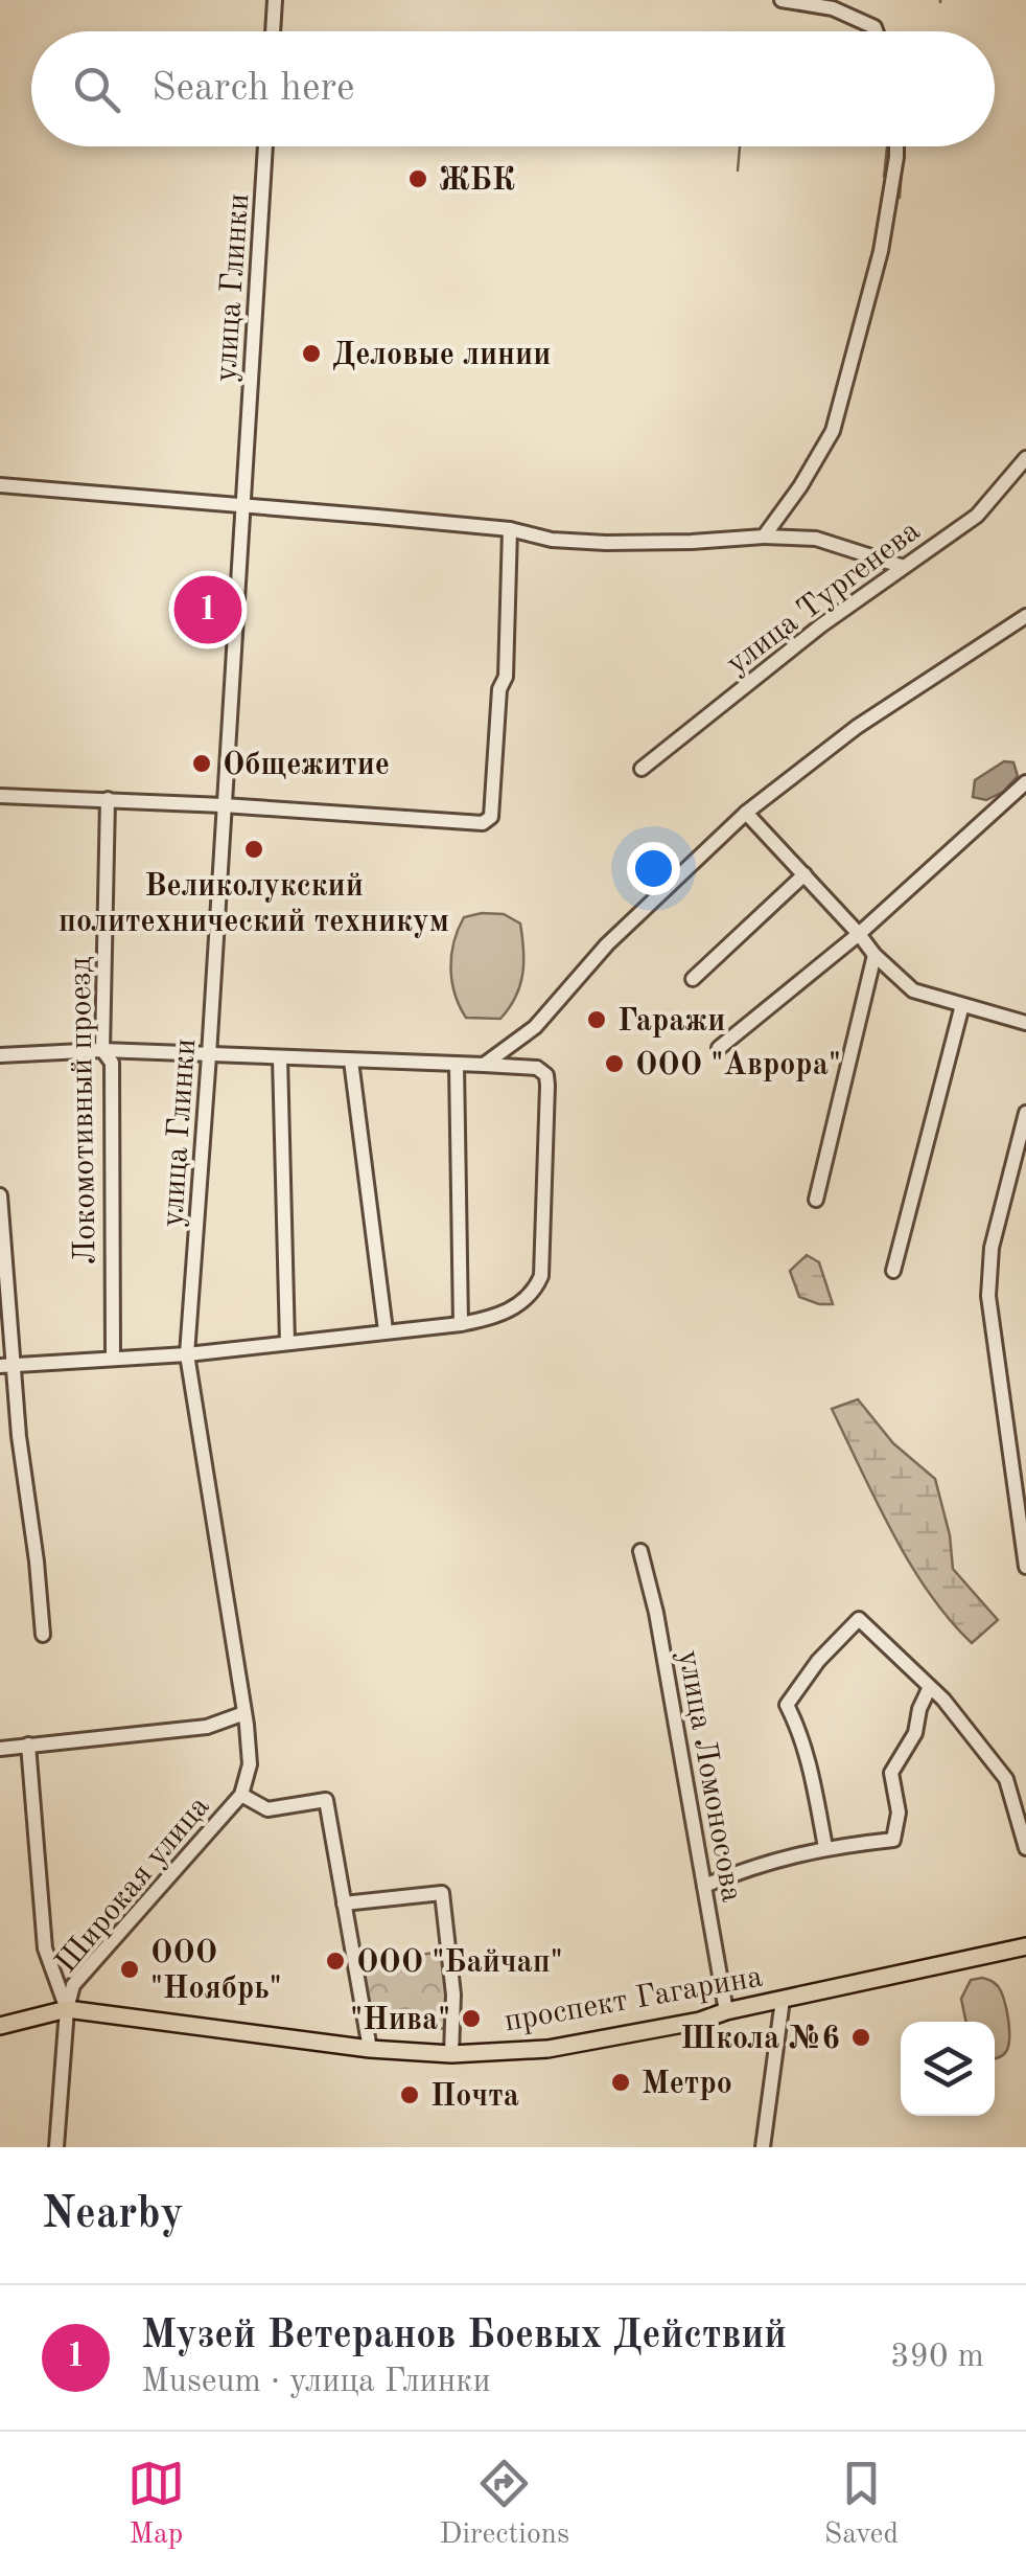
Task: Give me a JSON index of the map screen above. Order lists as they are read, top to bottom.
{
  "streets": {
    "main road": ["проспект Гагарина"],
    "street": [
      "улица Глинки",
      "улица Тургенева",
      "Локомотивный проезд",
      "улица Ломоносова",
      "Широкая улица"
    ]
  },
  "crossings": [
    ["улица Глинки", "Широкая улица"],
    ["улица Ломоносова", "проспект Гагарина"],
    ["Широкая улица", "проспект Гагарина"]
  ],
  "places": [
    "ЖБК",
    "Деловые линии",
    "Общежитие",
    "Великолукский политехнический техникум",
    "Гаражи",
    "ООО \"Аврора\"",
    "ООО \"Байчап\"",
    "ООО \"Ноябрь\"",
    "\"Нива\"",
    "Школа №6",
    "Метро",
    "Почта"
  ],
  "page": {
    "search": "Search here",
    "pins": "1",
    "heading": "Nearby",
    "list": [
      {
        "mark": "1",
        "name": "Музей Ветеранов Боевых Действий",
        "note": "Museum · улица Глинки",
        "value": "390 m"
      }
    ],
    "nav": ["Map", "Directions", "Saved"]
  }
}
